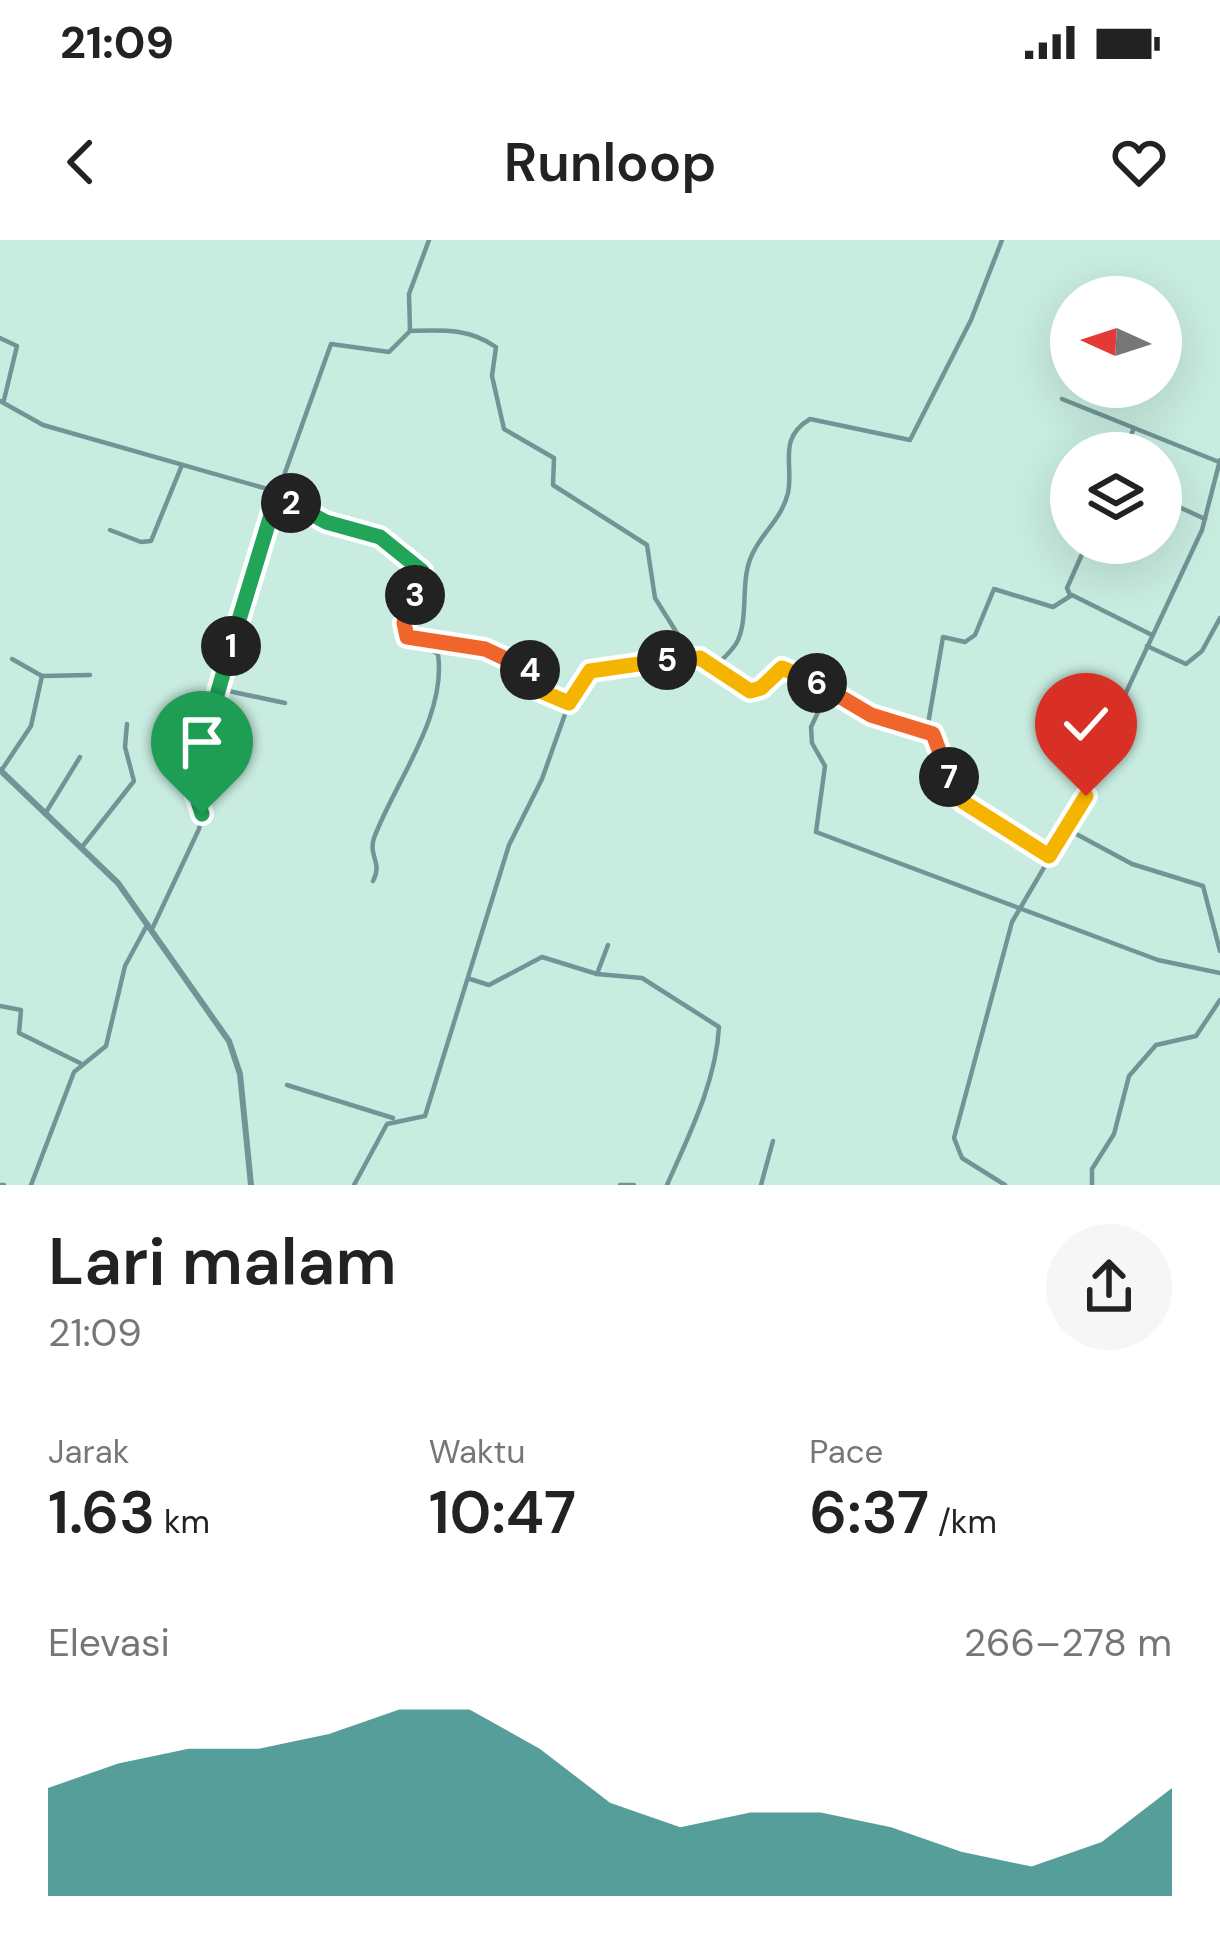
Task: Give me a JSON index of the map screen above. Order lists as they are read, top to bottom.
{
  "north": "left",
  "page": {
    "status": "21:09",
    "header": "Runloop",
    "pins": [
      "2",
      "3",
      "1",
      "5",
      "4",
      "6",
      "7"
    ],
    "heading": ["Lari malam", "21:09"],
    "stats": [
      ["Jarak", "1.63 km"],
      ["Waktu", "10:47"],
      ["Pace", "6:37 /km"]
    ],
    "chart": ["Elevasi", "266–278 m"]
  }
}
